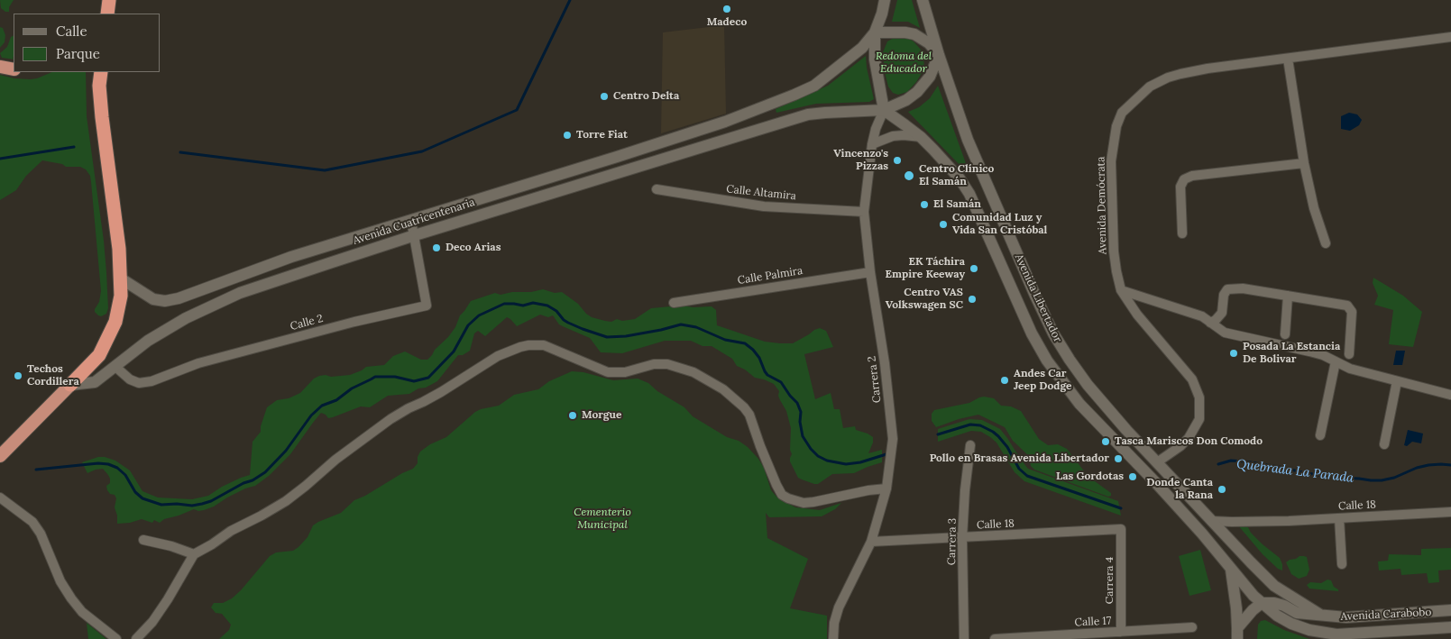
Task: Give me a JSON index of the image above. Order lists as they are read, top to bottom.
{
  "streets": {
    "main road": ["Avenida Cuatricentenaria", "Avenida Libertador", "Avenida Carabobo"],
    "street": [
      "Calle Altamira",
      "Avenida Demócrata",
      "Calle Palmira",
      "Calle 2",
      "Carrera 2",
      "Calle 18",
      "Carrera 3",
      "Carrera 4",
      "Calle 17"
    ]
  },
  "crossings": [
    ["Calle Altamira", "Carrera 2"],
    ["Avenida Demócrata", "Avenida Libertador"],
    ["Avenida Cuatricentenaria", "Avenida Libertador"],
    ["Avenida Cuatricentenaria", "Calle 2"],
    ["Avenida Cuatricentenaria", "Carrera 2"],
    ["Calle Palmira", "Carrera 2"],
    ["Avenida Libertador", "Carrera 2"],
    ["Avenida Libertador", "Calle 18"],
    ["Avenida Libertador", "Avenida Carabobo"],
    ["Carrera 2", "Calle 18"],
    ["Calle 18", "Carrera 3"],
    ["Calle 18", "Carrera 4"],
    ["Carrera 4", "Calle 17"]
  ],
  "water": ["Quebrada La Parada"],
  "parks": ["Redoma del Educador", "Cementerio Municipal"],
  "places": [
    "Madeco",
    "Centro Delta",
    "Torre Fiat",
    "Vincenzo's Pizzas",
    "Centro Clínico El Samán",
    "El Samán",
    "Comunidad Luz y Vida San Cristóbal",
    "Deco Arias",
    "EK Táchira Empire Keeway",
    "Centro VAS Volkswagen SC",
    "Posada La Estancia De Bolivar",
    "Techos Cordillera",
    "Andes Car Jeep Dodge",
    "Morgue",
    "Tasca Mariscos Don Comodo",
    "Pollo en Brasas Avenida Libertador",
    "Las Gordotas",
    "Donde Canta la Rana"
  ],
  "legend": ["Calle", "Parque"]
}
